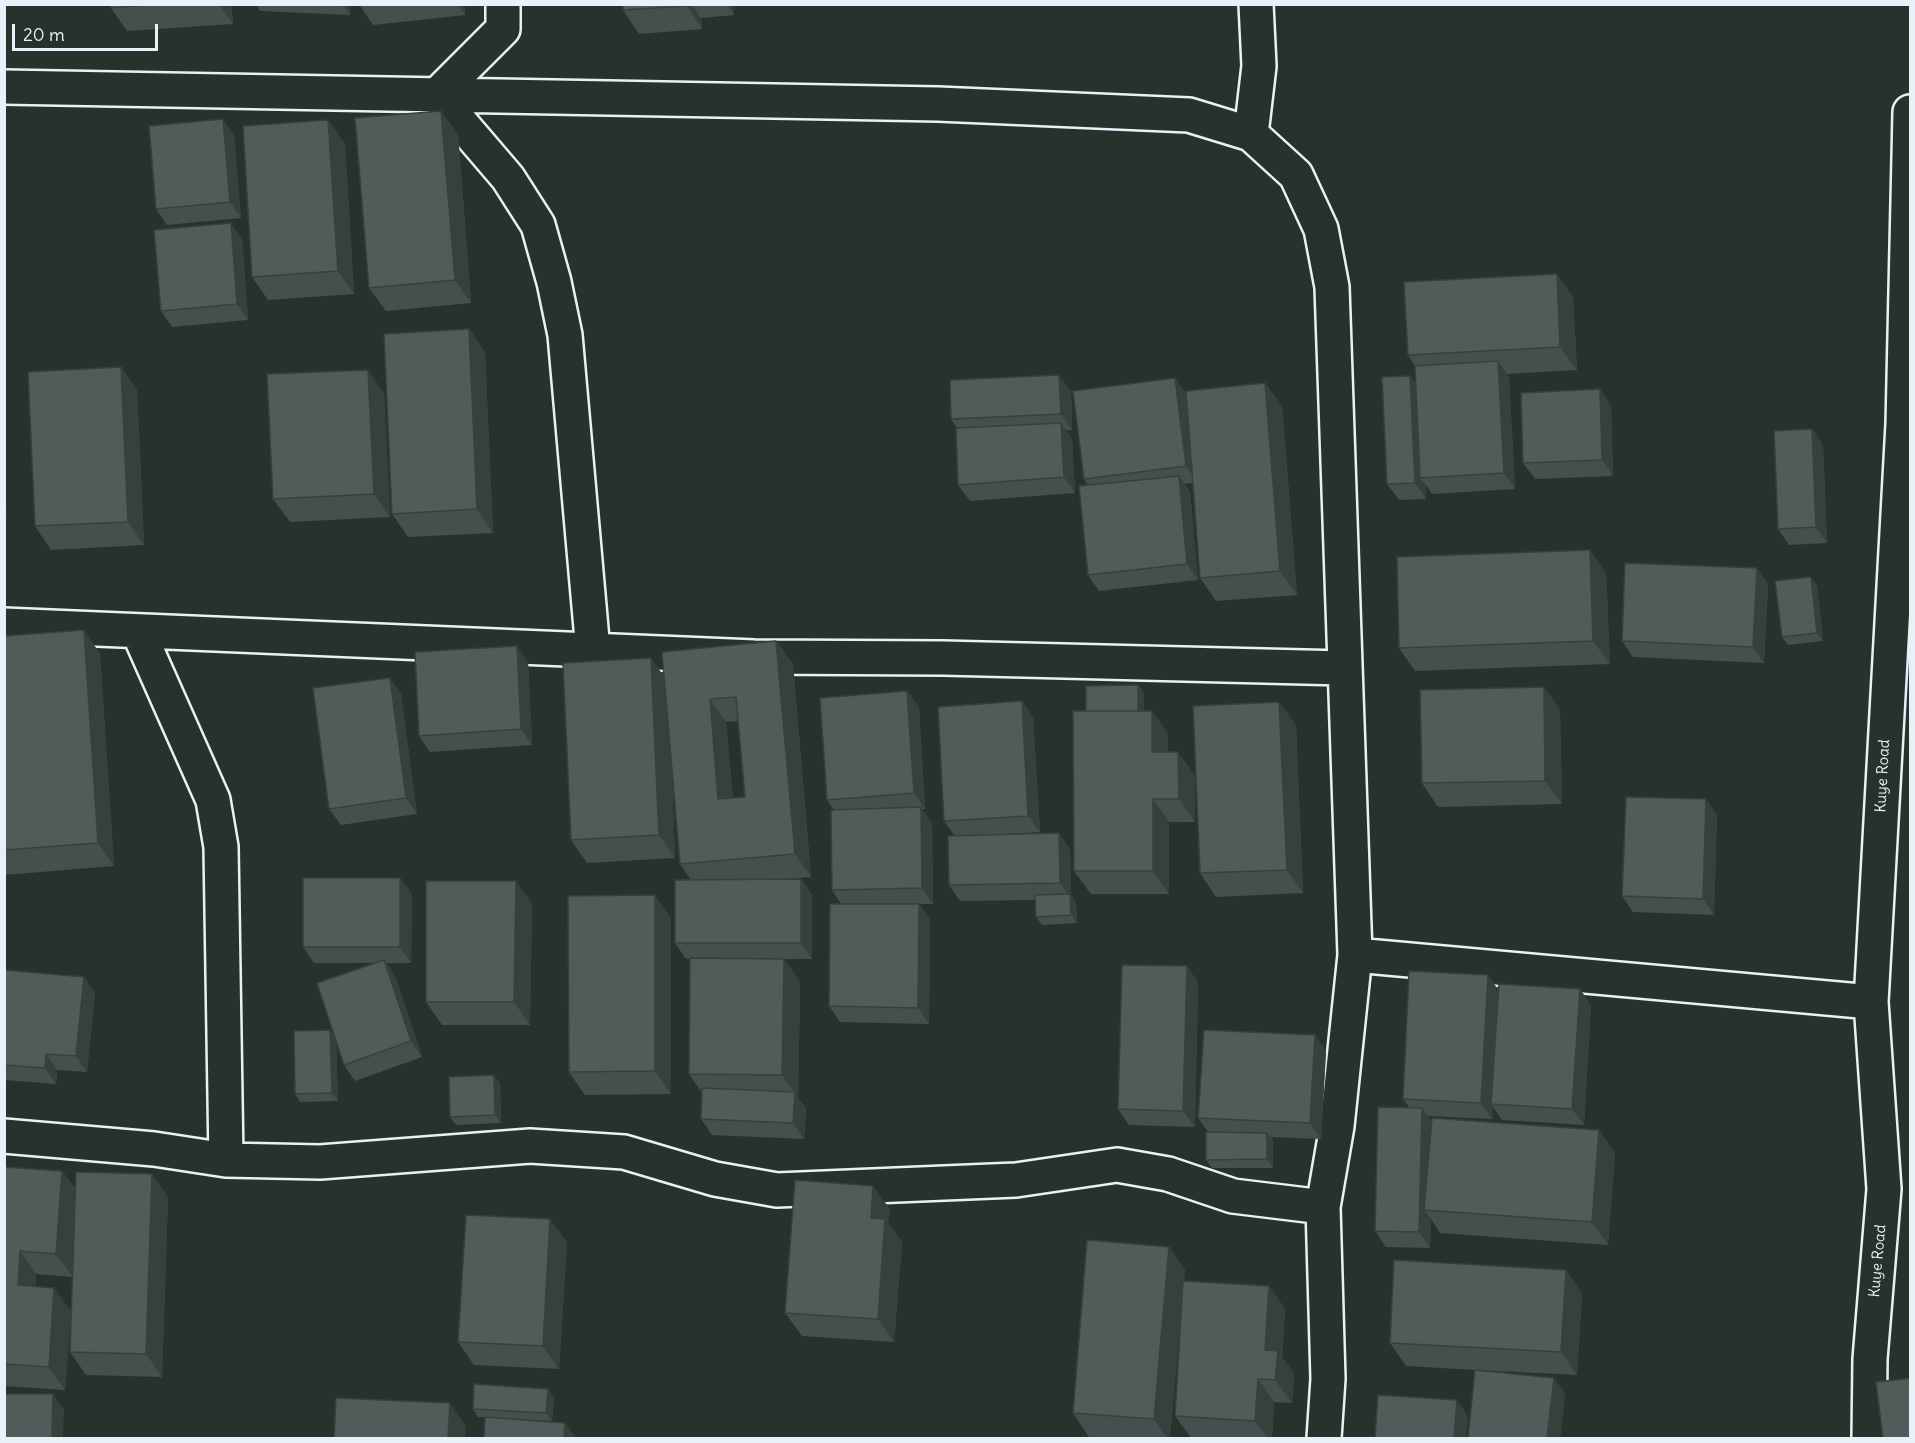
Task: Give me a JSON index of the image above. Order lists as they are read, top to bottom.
{
  "streets": {
    "street": ["Kuye Road"]
  },
  "scale_bar": "20 m"
}
